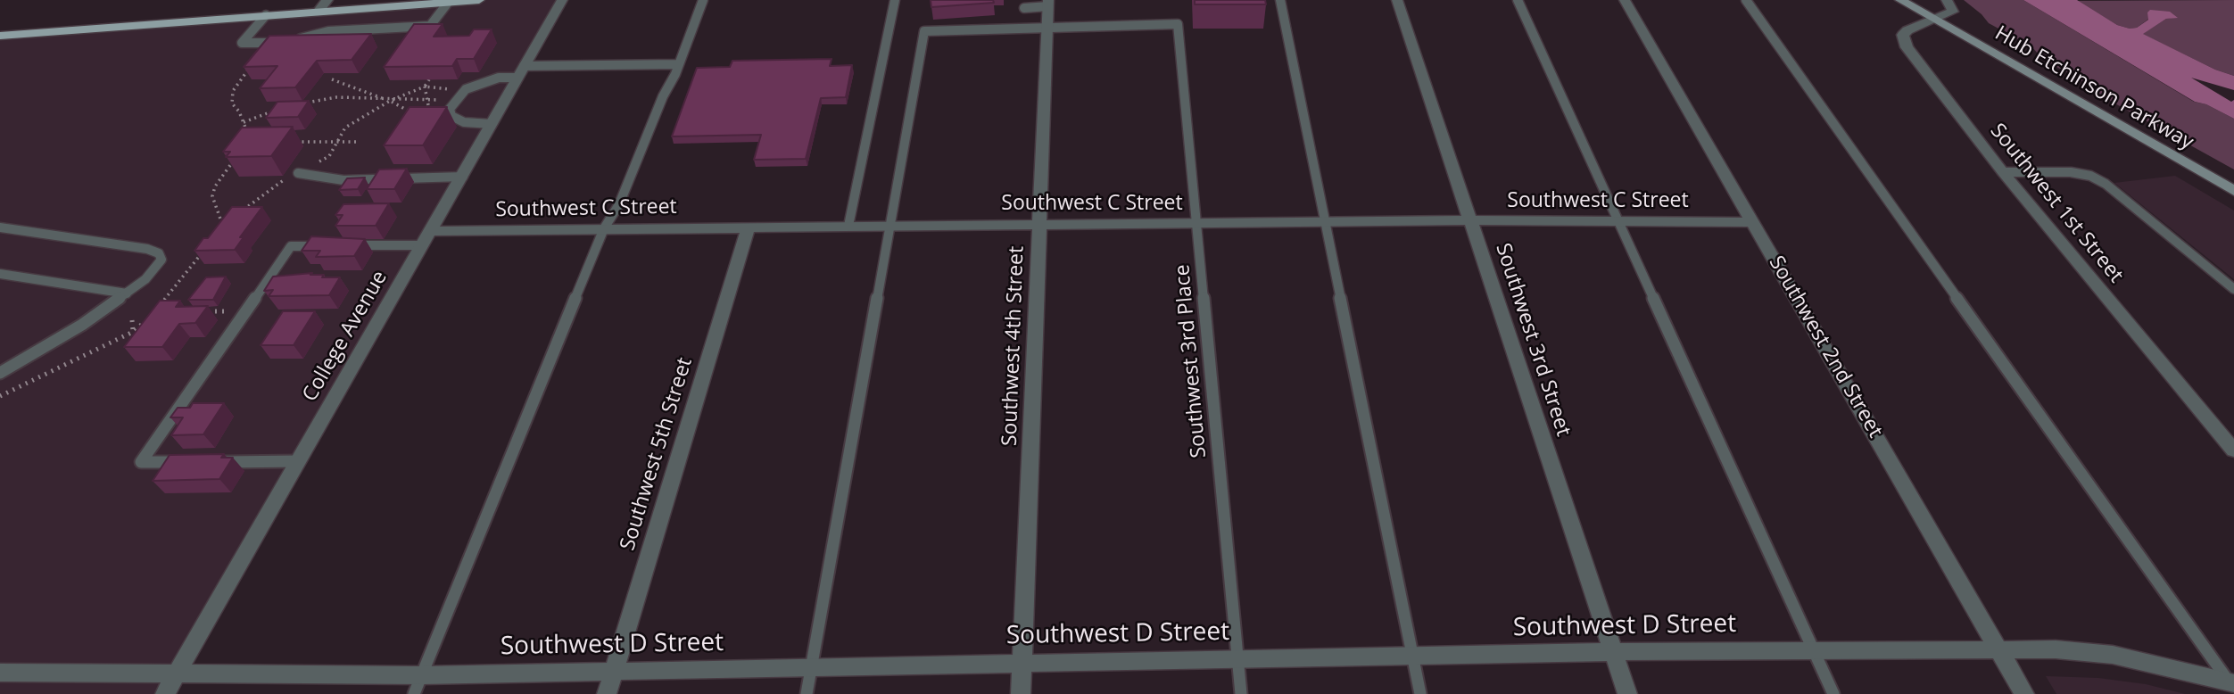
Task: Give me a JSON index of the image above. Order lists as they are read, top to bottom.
{
  "streets": {
    "street": [
      "Hub Etchinson Parkway",
      "Southwest C Street",
      "Southwest 1st Street",
      "College Avenue",
      "Southwest 3rd Street",
      "Southwest 4th Street",
      "Southwest 2nd Street",
      "Southwest 5th Street",
      "Southwest D Street"
    ],
    "lane": ["Southwest 3rd Place"]
  },
  "crossings": [
    ["Hub Etchinson Parkway", "Southwest 1st Street"],
    ["Southwest C Street", "College Avenue"],
    ["Southwest C Street", "Southwest 3rd Street"],
    ["Southwest C Street", "Southwest 4th Street"],
    ["Southwest C Street", "Southwest 2nd Street"],
    ["Southwest C Street", "Southwest 3rd Place"],
    ["Southwest C Street", "Southwest 5th Street"],
    ["College Avenue", "Southwest D Street"],
    ["Southwest 3rd Street", "Southwest D Street"],
    ["Southwest 4th Street", "Southwest 3rd Place"],
    ["Southwest 4th Street", "Southwest D Street"],
    ["Southwest 2nd Street", "Southwest D Street"],
    ["Southwest 3rd Place", "Southwest D Street"],
    ["Southwest 5th Street", "Southwest D Street"]
  ]
}
